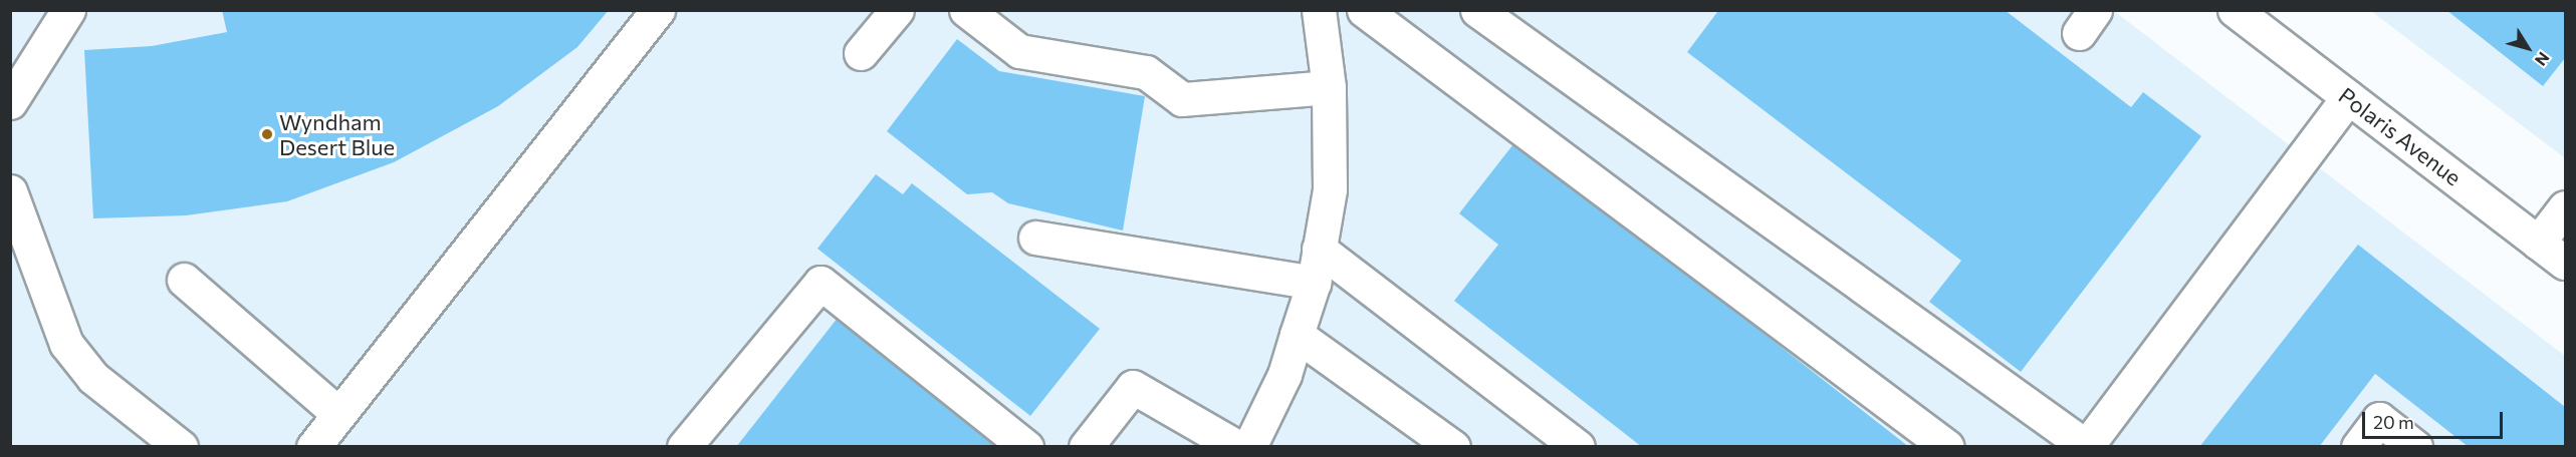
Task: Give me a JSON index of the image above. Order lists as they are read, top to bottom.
{
  "streets": {
    "street": ["Polaris Avenue"]
  },
  "places": ["Wyndham Desert Blue"],
  "scale_bar": "20 m",
  "north": "bottom right"
}
